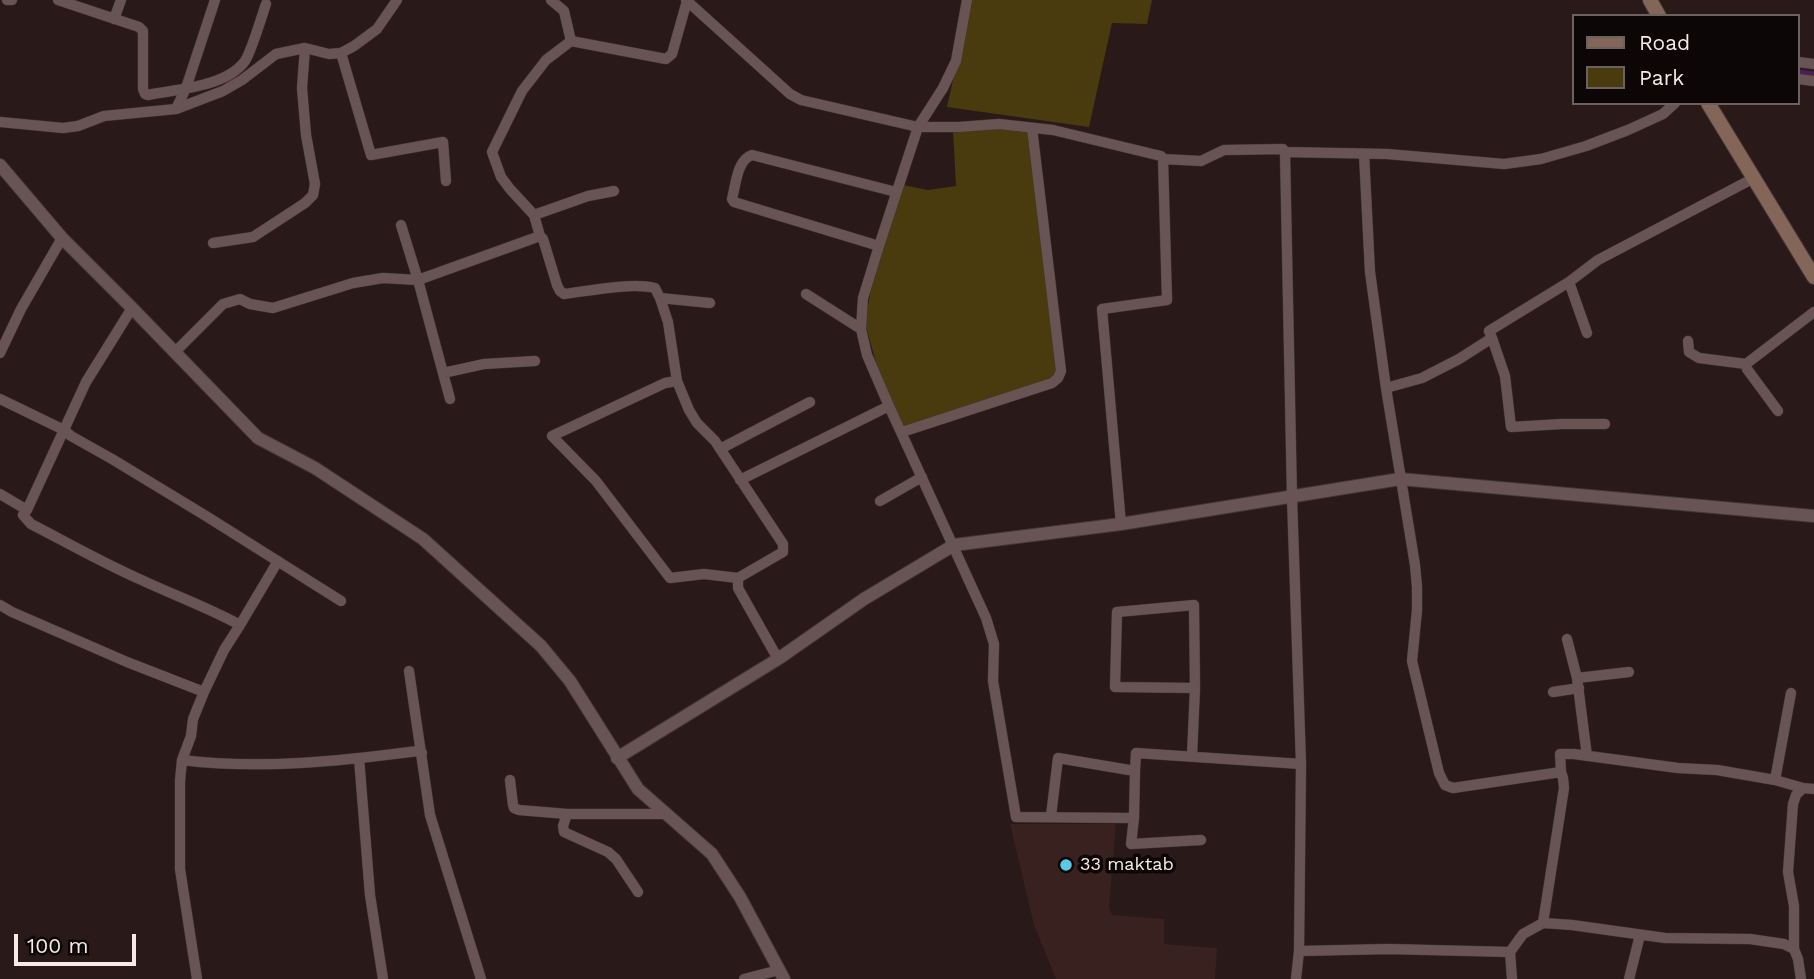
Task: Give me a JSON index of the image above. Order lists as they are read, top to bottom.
{
  "places": ["33 maktab"],
  "legend": ["Road", "Park"],
  "scale_bar": "100 m"
}
